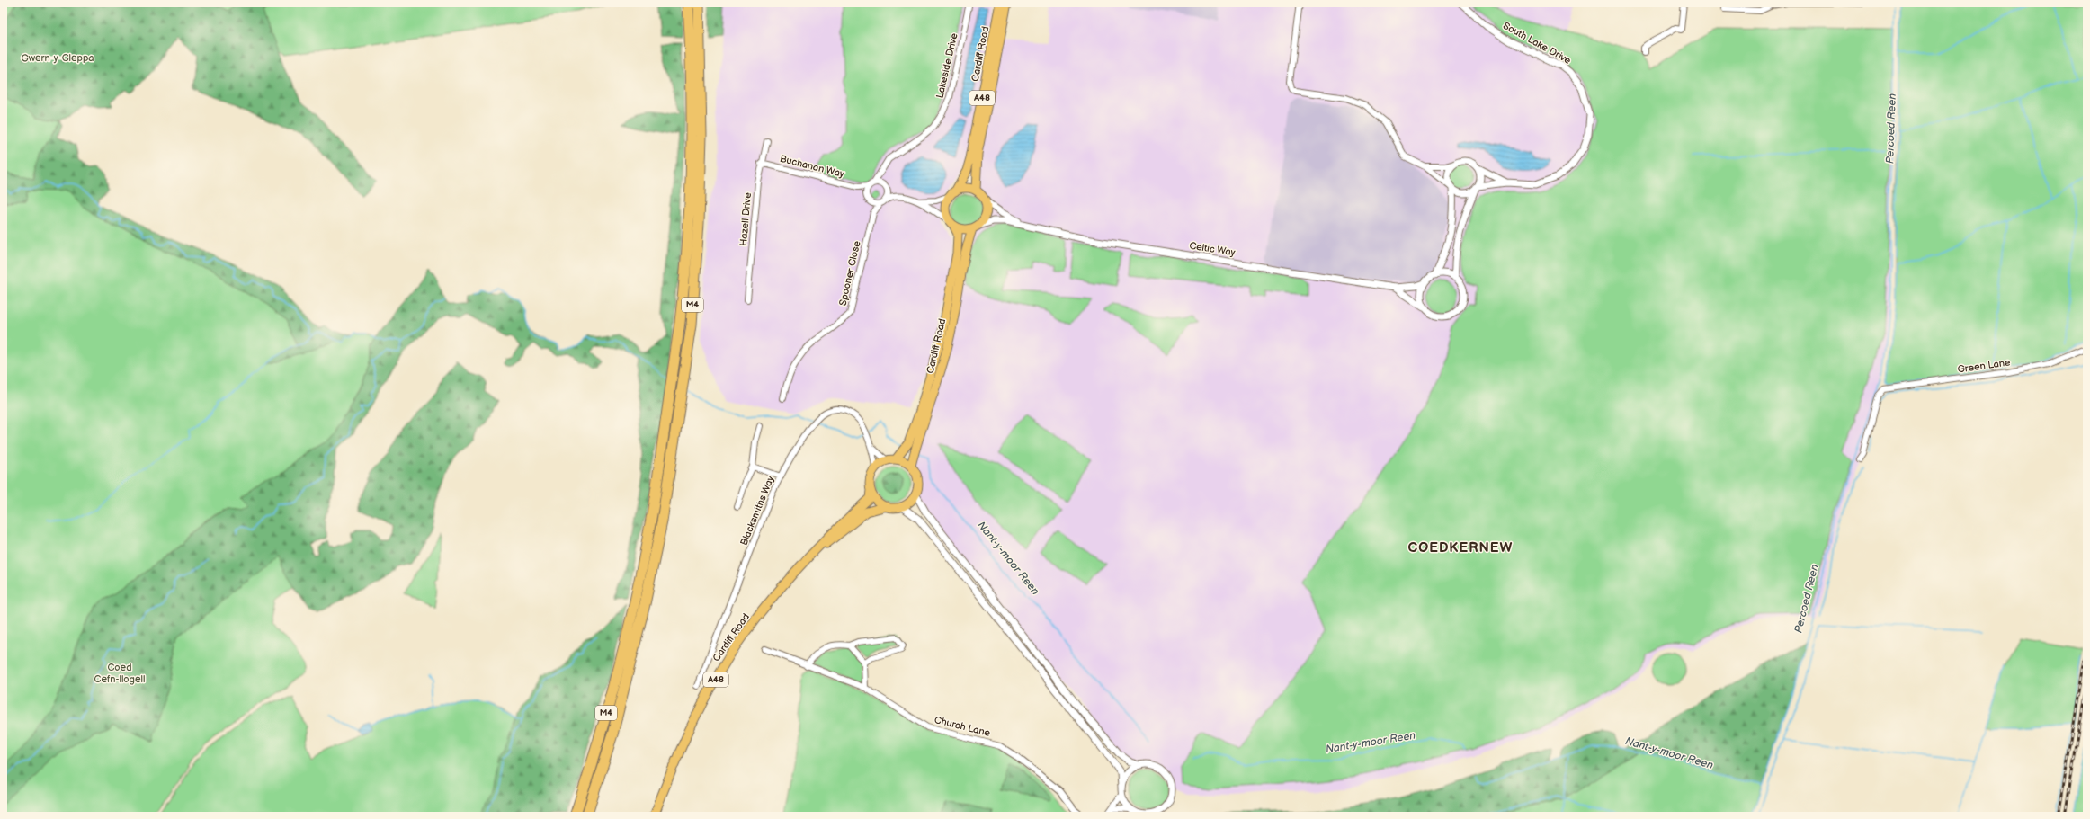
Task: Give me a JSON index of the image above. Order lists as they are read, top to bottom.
{
  "streets": {
    "highway": ["M4"],
    "main road": ["Cardiff Road", "A48"],
    "street": [
      "South Lake Drive",
      "Lakeside Drive",
      "Buchanan Way",
      "Hazell Drive",
      "Celtic Way",
      "Spooner Close",
      "Green Lane",
      "Blacksmiths Way",
      "Church Lane"
    ]
  },
  "crossings": [
    ["South Lake Drive", "Celtic Way"],
    ["Cardiff Road", "Celtic Way"],
    ["Cardiff Road", "Blacksmiths Way"],
    ["Lakeside Drive", "Buchanan Way"],
    ["Lakeside Drive", "Spooner Close"],
    ["Buchanan Way", "Hazell Drive"],
    ["Buchanan Way", "Spooner Close"]
  ],
  "districts": ["COEDKERNEW"],
  "water": ["Percoed Reen", "Nant-y-moor Reen"],
  "parks": ["Gwern-y-Cleppa", "Coed Cefn-llogell"]
}
